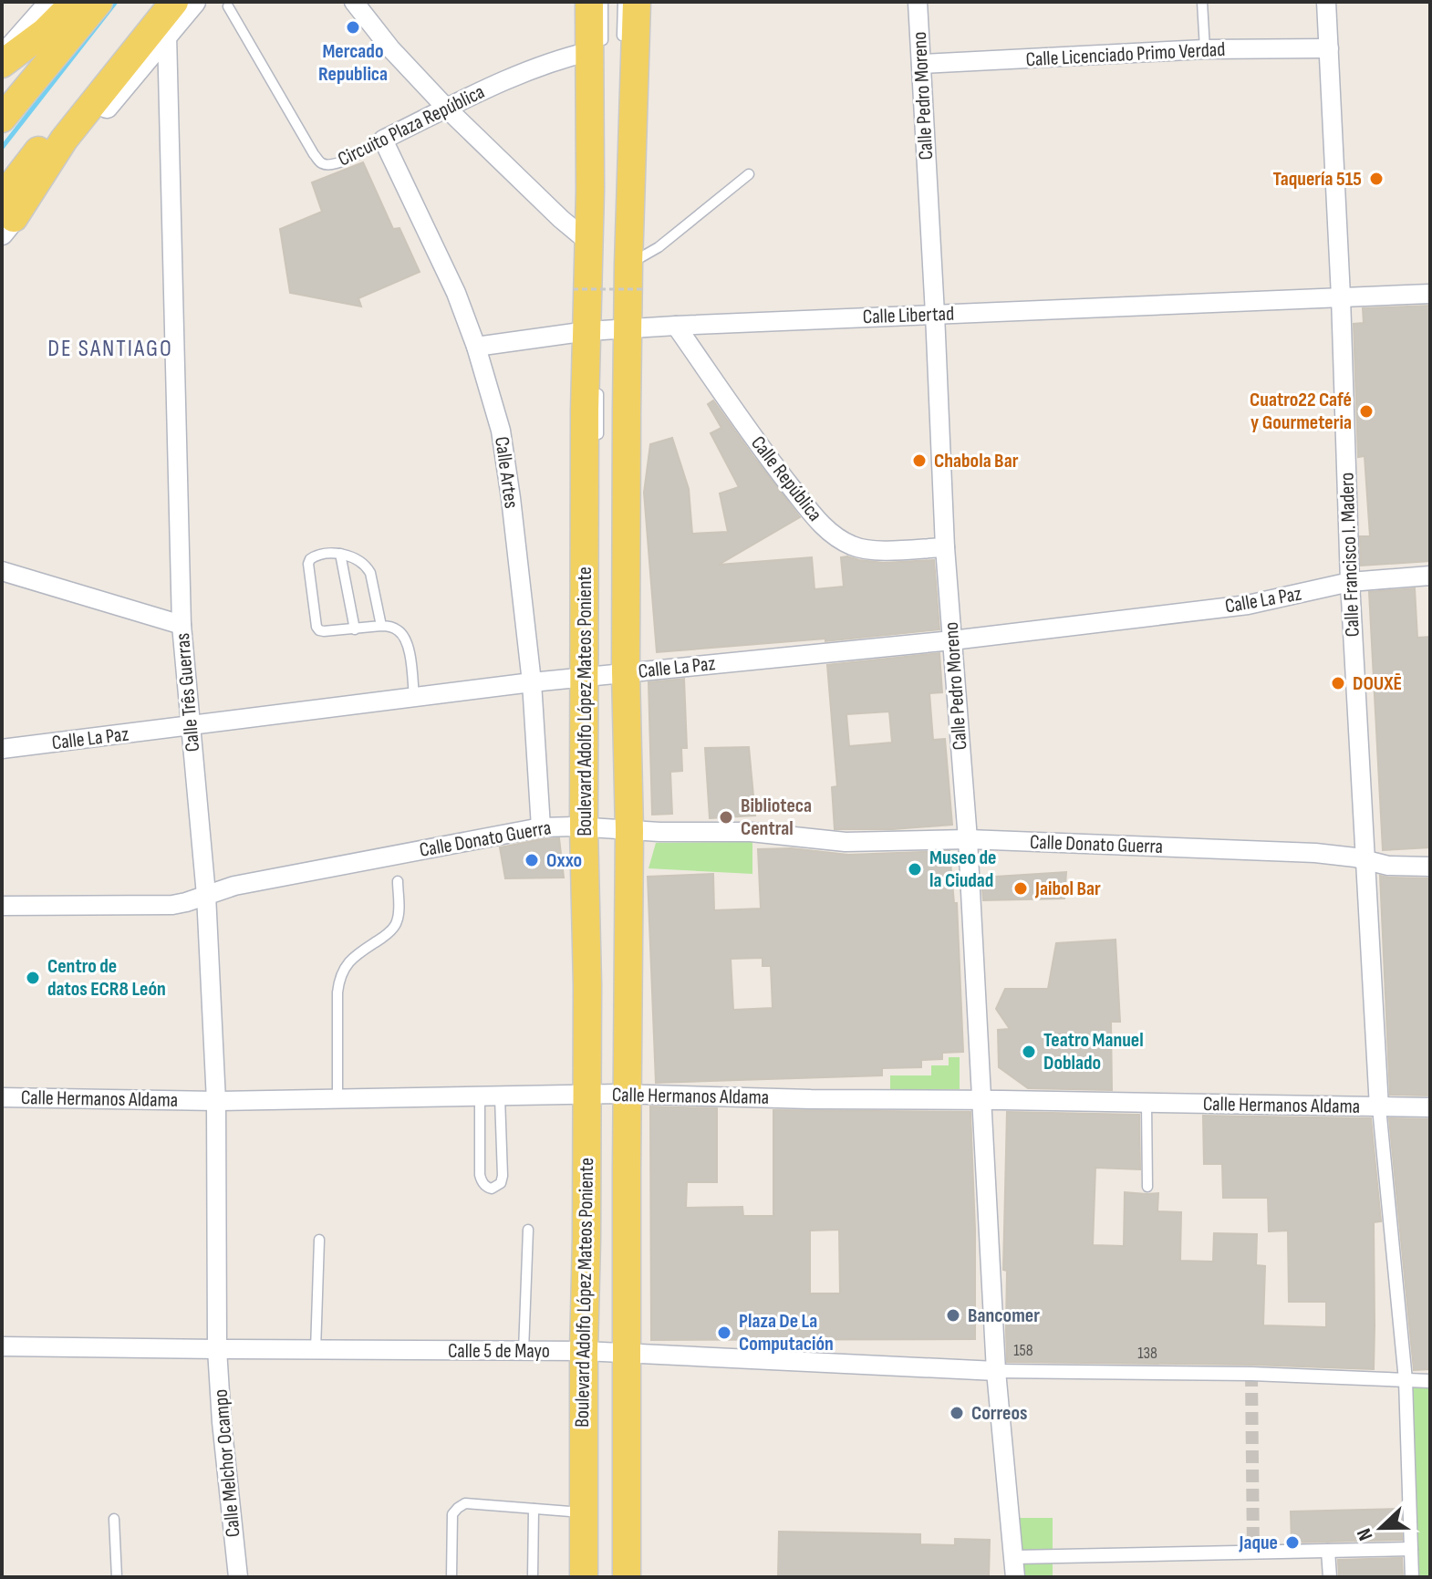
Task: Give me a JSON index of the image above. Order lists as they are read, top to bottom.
{
  "streets": {
    "main road": ["Boulevard Adolfo López Mateos Poniente"],
    "street": [
      "Calle Licenciado Primo Verdad",
      "Calle Pedro Moreno",
      "Circuito Plaza República",
      "Calle Libertad",
      "Calle Artes",
      "Calle República",
      "Calle Francisco I. Madero",
      "Calle La Paz",
      "Calle Três Guerras",
      "Calle Donato Guerra",
      "Calle Hermanos Aldama",
      "Calle 5 de Mayo",
      "Calle Melchor Ocampo"
    ]
  },
  "crossings": [
    ["Calle Licenciado Primo Verdad", "Calle Pedro Moreno"],
    ["Calle Licenciado Primo Verdad", "Calle Francisco I. Madero"],
    ["Calle Pedro Moreno", "Calle Libertad"],
    ["Calle Pedro Moreno", "Calle República"],
    ["Calle Pedro Moreno", "Calle La Paz"],
    ["Calle Pedro Moreno", "Calle Donato Guerra"],
    ["Calle Pedro Moreno", "Calle Hermanos Aldama"],
    ["Calle Pedro Moreno", "Calle 5 de Mayo"],
    ["Circuito Plaza República", "Calle Artes"],
    ["Circuito Plaza República", "Boulevard Adolfo López Mateos Poniente"],
    ["Calle Libertad", "Calle Artes"],
    ["Calle Libertad", "Calle República"],
    ["Calle Libertad", "Calle Francisco I. Madero"],
    ["Calle Libertad", "Boulevard Adolfo López Mateos Poniente"],
    ["Calle Artes", "Calle La Paz"],
    ["Calle Artes", "Calle Donato Guerra"],
    ["Calle Francisco I. Madero", "Calle La Paz"],
    ["Calle Francisco I. Madero", "Calle Donato Guerra"],
    ["Calle Francisco I. Madero", "Calle Hermanos Aldama"],
    ["Calle La Paz", "Calle Três Guerras"],
    ["Calle La Paz", "Boulevard Adolfo López Mateos Poniente"],
    ["Calle Três Guerras", "Calle Donato Guerra"],
    ["Calle Três Guerras", "Calle Hermanos Aldama"],
    ["Calle Três Guerras", "Calle 5 de Mayo"],
    ["Calle Três Guerras", "Calle Melchor Ocampo"],
    ["Boulevard Adolfo López Mateos Poniente", "Calle Donato Guerra"],
    ["Boulevard Adolfo López Mateos Poniente", "Calle Hermanos Aldama"],
    ["Boulevard Adolfo López Mateos Poniente", "Calle 5 de Mayo"],
    ["Calle 5 de Mayo", "Calle Melchor Ocampo"]
  ],
  "districts": ["DE SANTIAGO"],
  "places": [
    "Mercado Republica",
    "Taquería 515",
    "Cuatro22 Café y Gourmeteria",
    "Chabola Bar",
    "DOUXĒ",
    "Biblioteca Central",
    "Oxxo",
    "Museo de la Ciudad",
    "Jaibol Bar",
    "Centro de datos ECR8 León",
    "Teatro Manuel Doblado",
    "Bancomer",
    "Plaza De La Computación",
    "Correos",
    "Jaque"
  ],
  "house_numbers": ["158", "138"],
  "north": "left"
}
